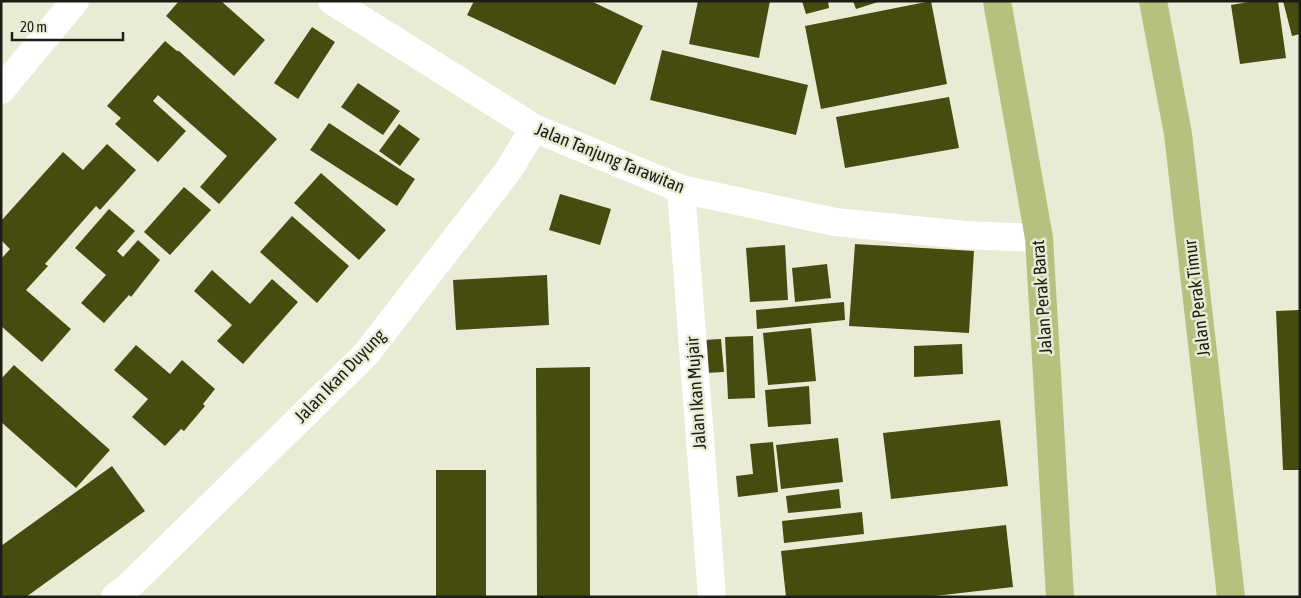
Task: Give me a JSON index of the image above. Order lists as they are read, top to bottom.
{
  "streets": {
    "highway": ["Jalan Perak Barat", "Jalan Perak Timur"],
    "street": ["Jalan Tanjung Tarawitan", "Jalan Ikan Duyung", "Jalan Ikan Mujair"]
  },
  "crossings": [
    ["Jalan Tanjung Tarawitan", "Jalan Perak Barat"],
    ["Jalan Tanjung Tarawitan", "Jalan Ikan Duyung"],
    ["Jalan Tanjung Tarawitan", "Jalan Ikan Mujair"]
  ],
  "scale_bar": "20 m"
}
